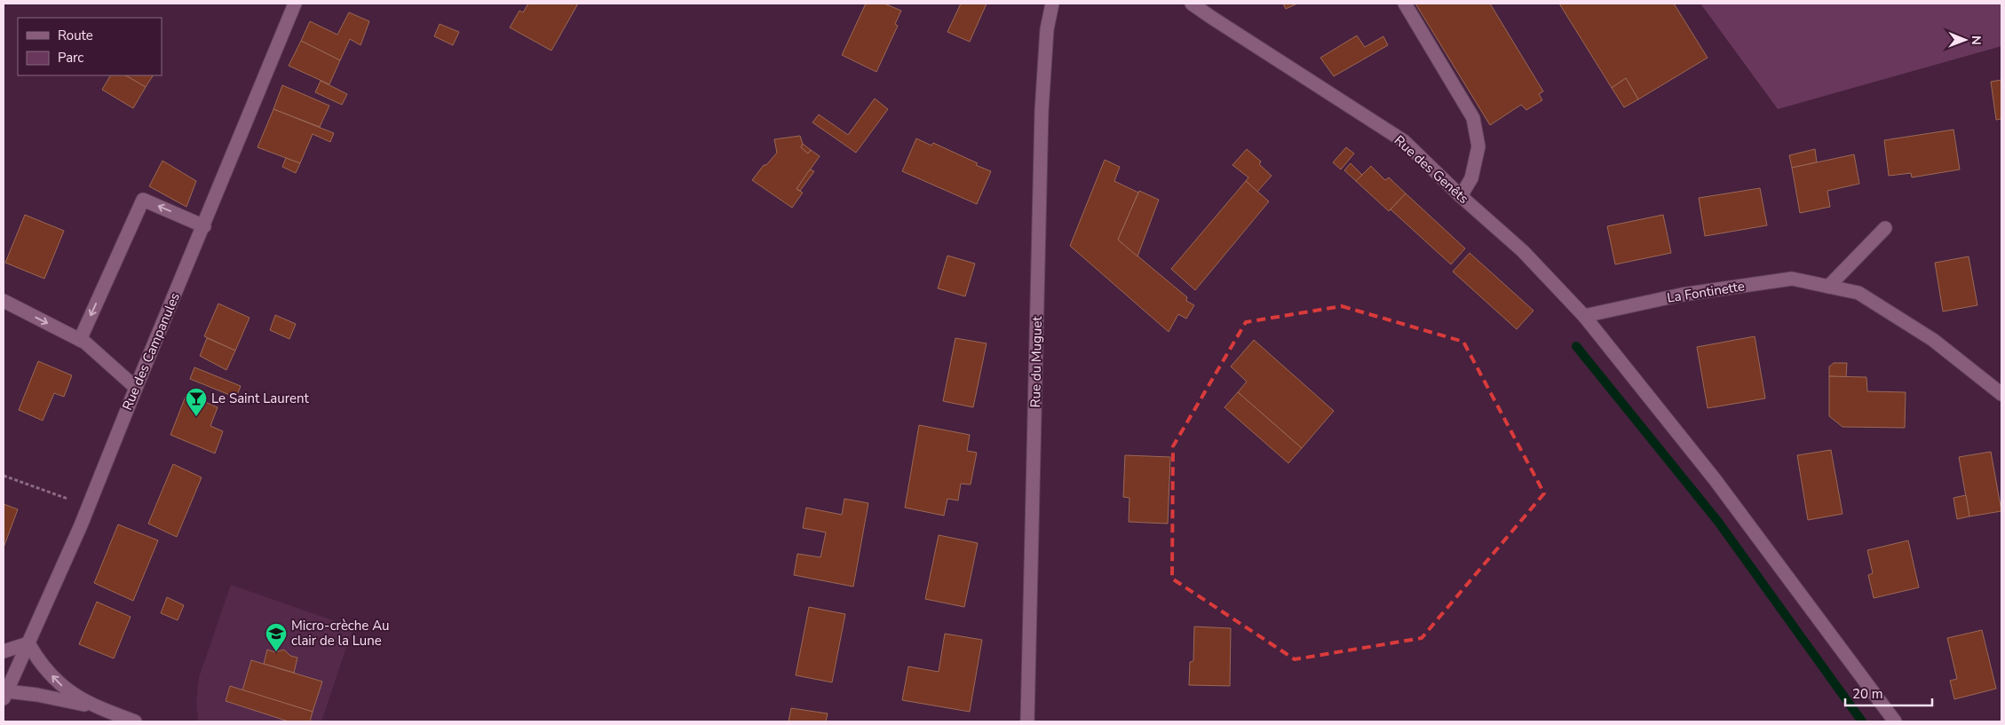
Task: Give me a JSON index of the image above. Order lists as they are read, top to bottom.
{
  "streets": {
    "street": [
      "Rue des Genêts",
      "La Fontinette",
      "Rue des Campanules",
      "Rue du Muguet"
    ]
  },
  "crossings": [
    ["Rue des Genêts", "La Fontinette"]
  ],
  "places": {
    "bar": ["Le Saint Laurent"],
    "school or university": ["Micro-crèche Au clair de la Lune"]
  },
  "legend": ["Route", "Parc"],
  "scale_bar": "20 m",
  "north": "right"
}
